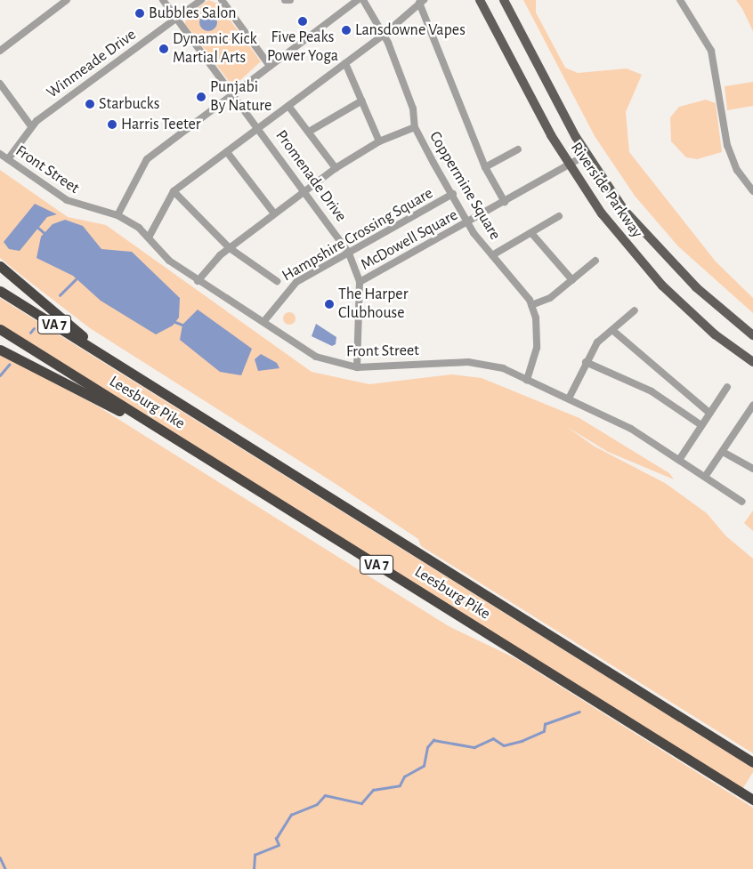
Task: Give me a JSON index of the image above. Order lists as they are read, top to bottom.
{
  "streets": {
    "highway": ["VA 7", "Leesburg Pike"],
    "main road": ["Riverside Parkway"],
    "street": [
      "Winmeade Drive",
      "Front Street",
      "Promenade Drive",
      "Coppermine Square",
      "Hampshire Crossing Square",
      "McDowell Square"
    ]
  },
  "crossings": [
    ["Winmeade Drive", "Front Street"],
    ["Winmeade Drive", "Promenade Drive"],
    ["Front Street", "Promenade Drive"],
    ["Front Street", "Hampshire Crossing Square"],
    ["Promenade Drive", "Hampshire Crossing Square"],
    ["Promenade Drive", "McDowell Square"],
    ["Coppermine Square", "Hampshire Crossing Square"],
    ["Coppermine Square", "McDowell Square"],
    ["Riverside Parkway", "McDowell Square"]
  ],
  "places": [
    "Bubbles Salon",
    "Five Peaks Power Yoga",
    "Lansdowne Vapes",
    "Dynamic Kick Martial Arts",
    "Punjabi By Nature",
    "Starbucks",
    "Harris Teeter",
    "The Harper Clubhouse"
  ]
}
